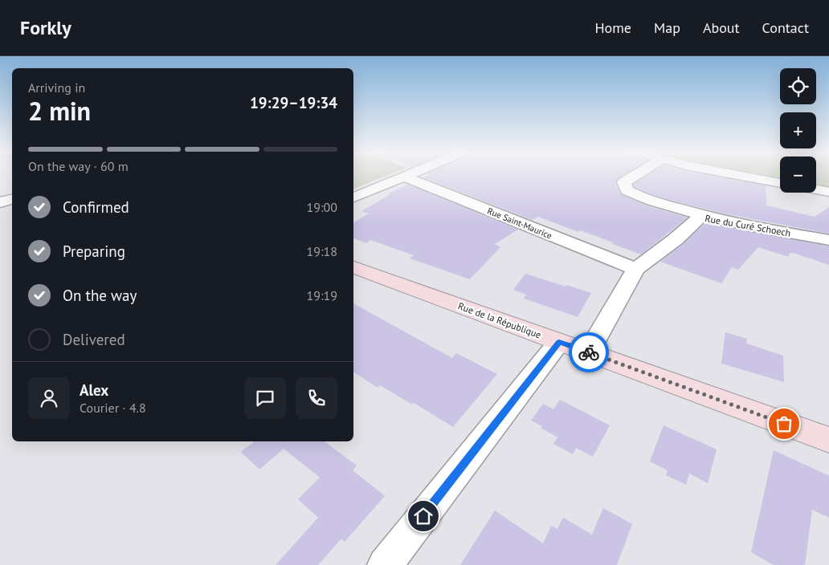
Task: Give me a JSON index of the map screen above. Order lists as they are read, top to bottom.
{
  "streets": {
    "main road": ["Rue de la République"],
    "street": ["Rue Saint-Maurice", "Rue du Curé Schoech"]
  },
  "crossings": [
    ["Rue Saint-Maurice", "Rue du Curé Schoech"],
    ["Rue du Curé Schoech", "Rue de la République"]
  ],
  "page": {
    "header": "Forkly",
    "nav": [
      "Home",
      "Map",
      "About",
      "Contact"
    ],
    "map_buttons": ["+", "−"],
    "heading": ["2 min", "Arriving in", "19:29–19:34"],
    "panel": ["Alex", "Courier · 4.8"],
    "bar": "On the way · 60 m",
    "list": [
      ["Confirmed", "19:00"],
      ["Preparing", "19:18"],
      ["On the way", "19:19"],
      "Delivered"
    ]
  }
}
